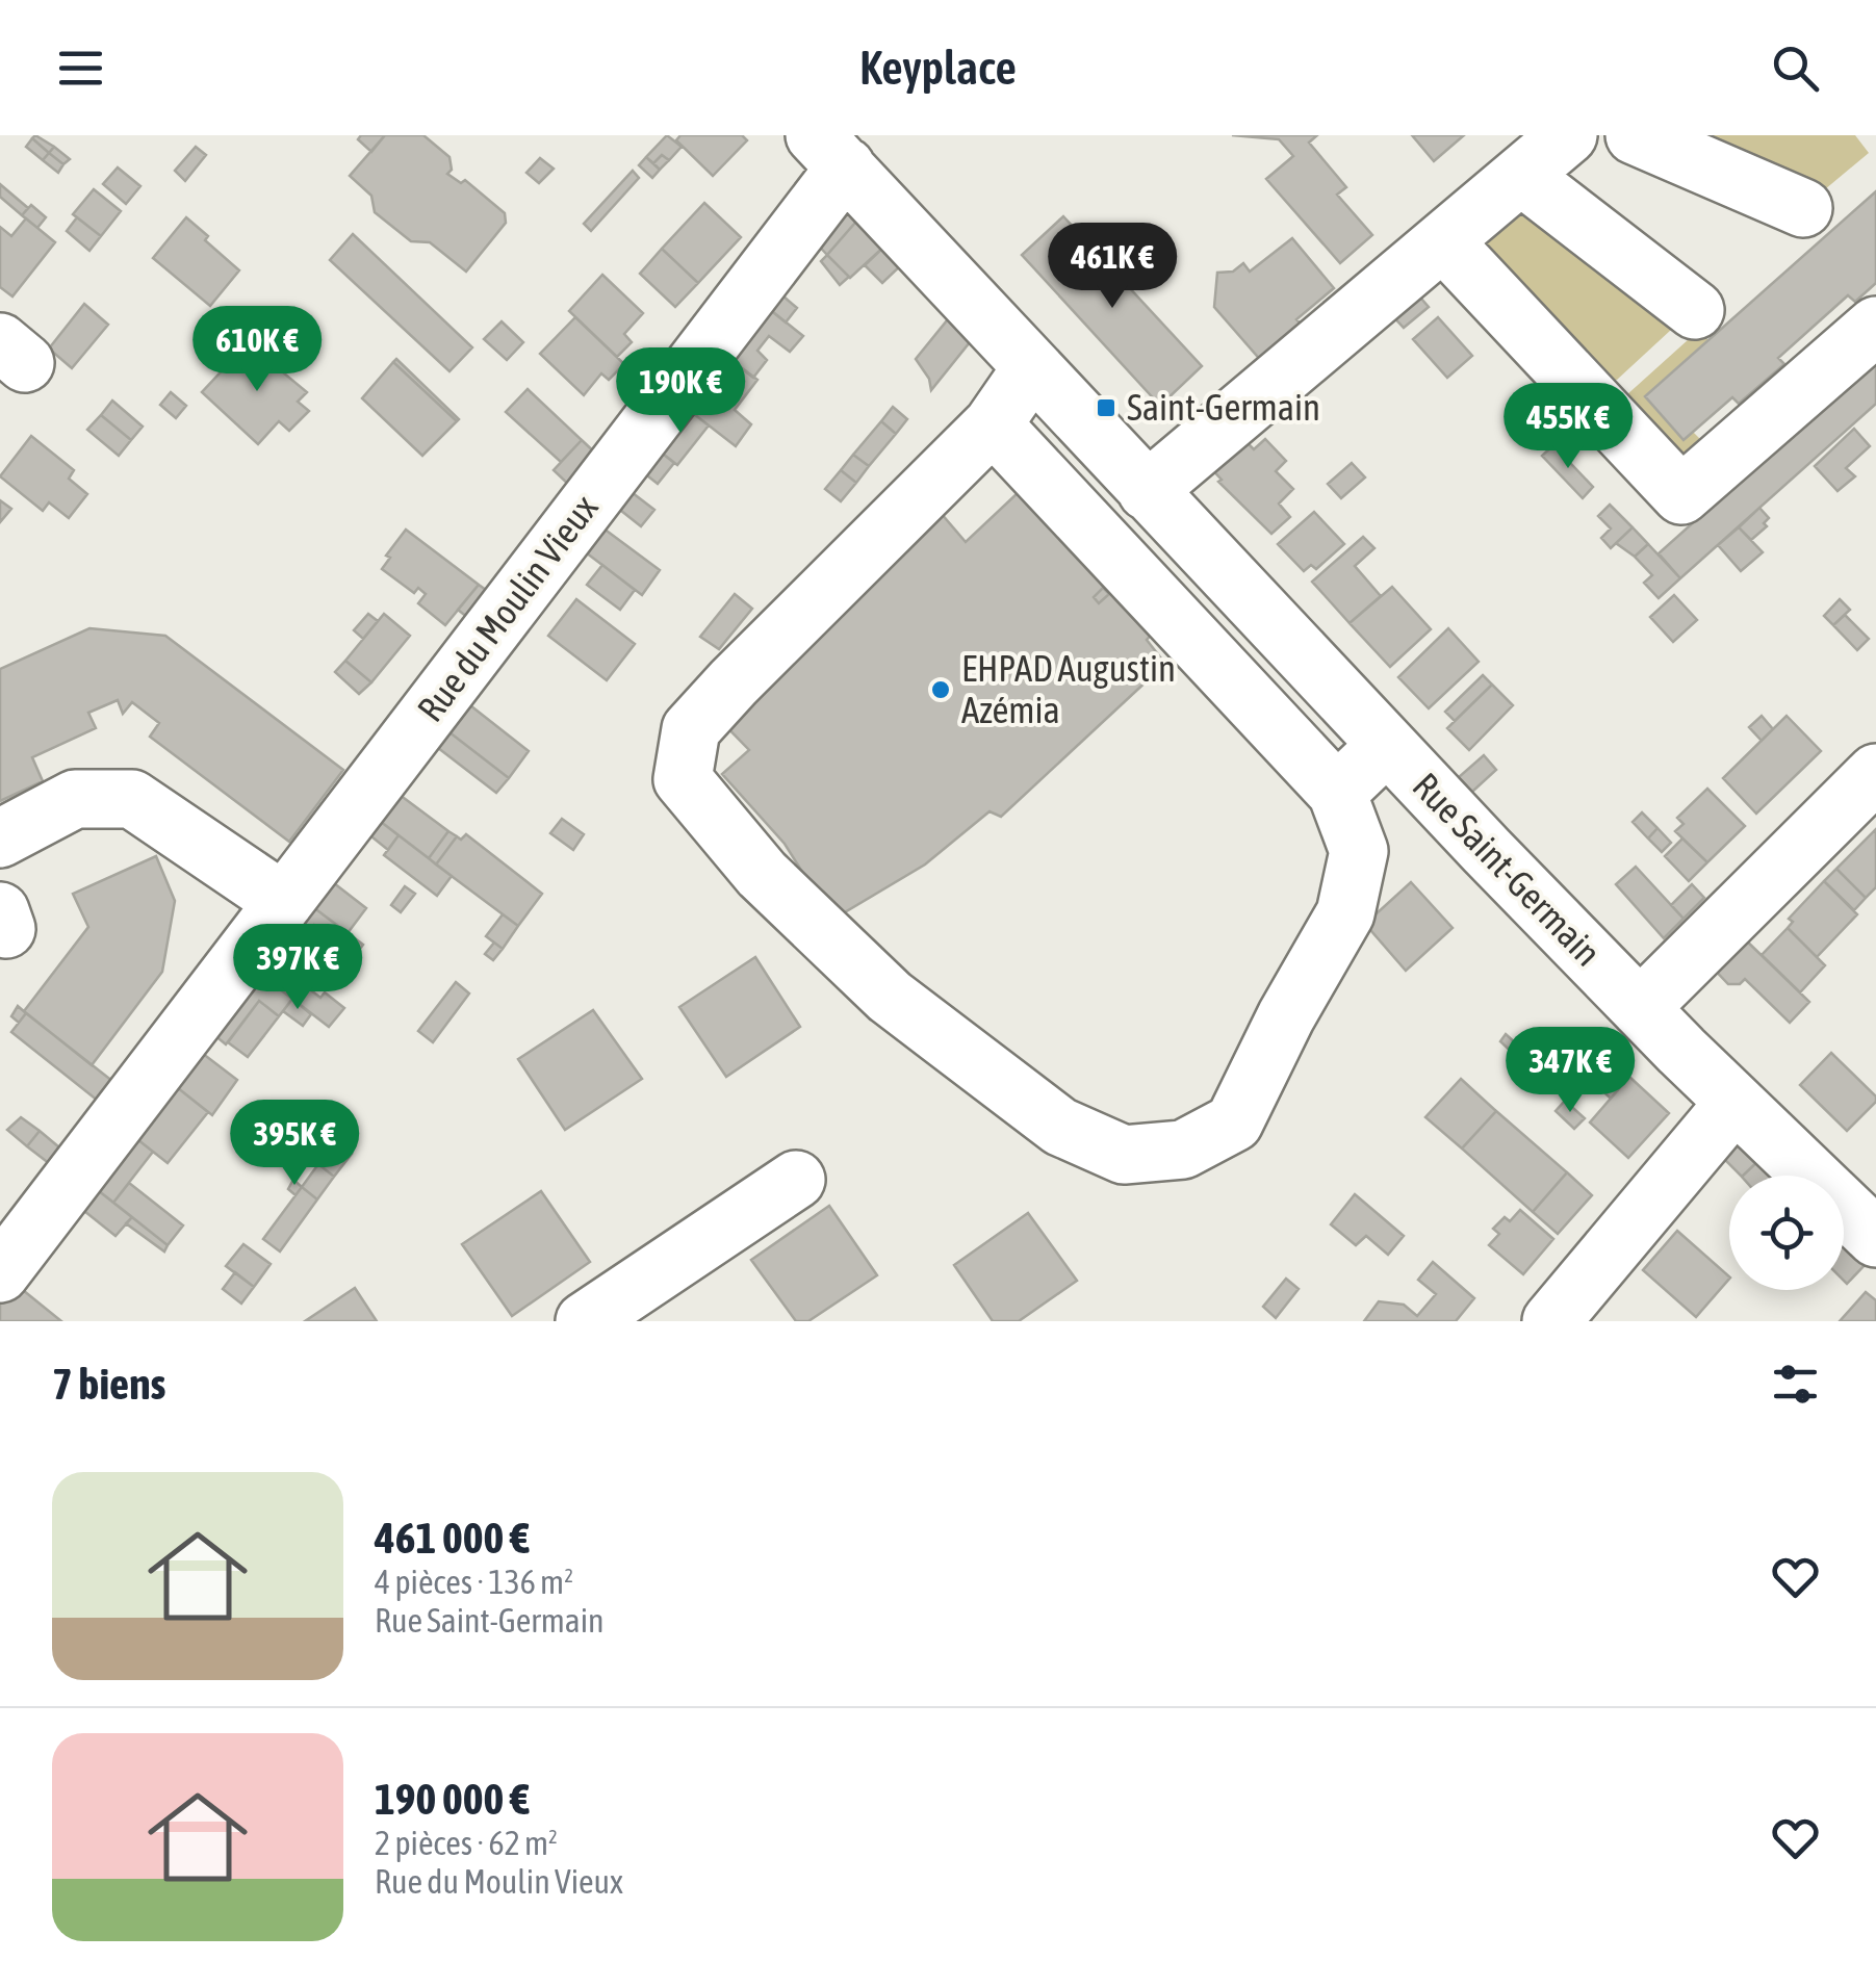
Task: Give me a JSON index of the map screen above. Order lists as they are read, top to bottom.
{
  "streets": {
    "street": ["Rue du Moulin Vieux", "Rue Saint-Germain"]
  },
  "crossings": [
    ["Rue du Moulin Vieux", "Rue Saint-Germain"]
  ],
  "places": {
    "transit": ["Saint-Germain"],
    "other": ["EHPAD Augustin Azémia"]
  },
  "page": {
    "header": "Keyplace",
    "price": [
      "461K €",
      "610K €",
      "190K €",
      "455K €",
      "397K €",
      "347K €",
      "395K €"
    ],
    "heading": "7 biens",
    "list": [
      {
        "name": "461 000 €",
        "note": "4 pièces · 136 m² · Rue Saint-Germain"
      },
      {
        "name": "190 000 €",
        "note": "2 pièces · 62 m² · Rue du Moulin Vieux"
      }
    ]
  }
}
